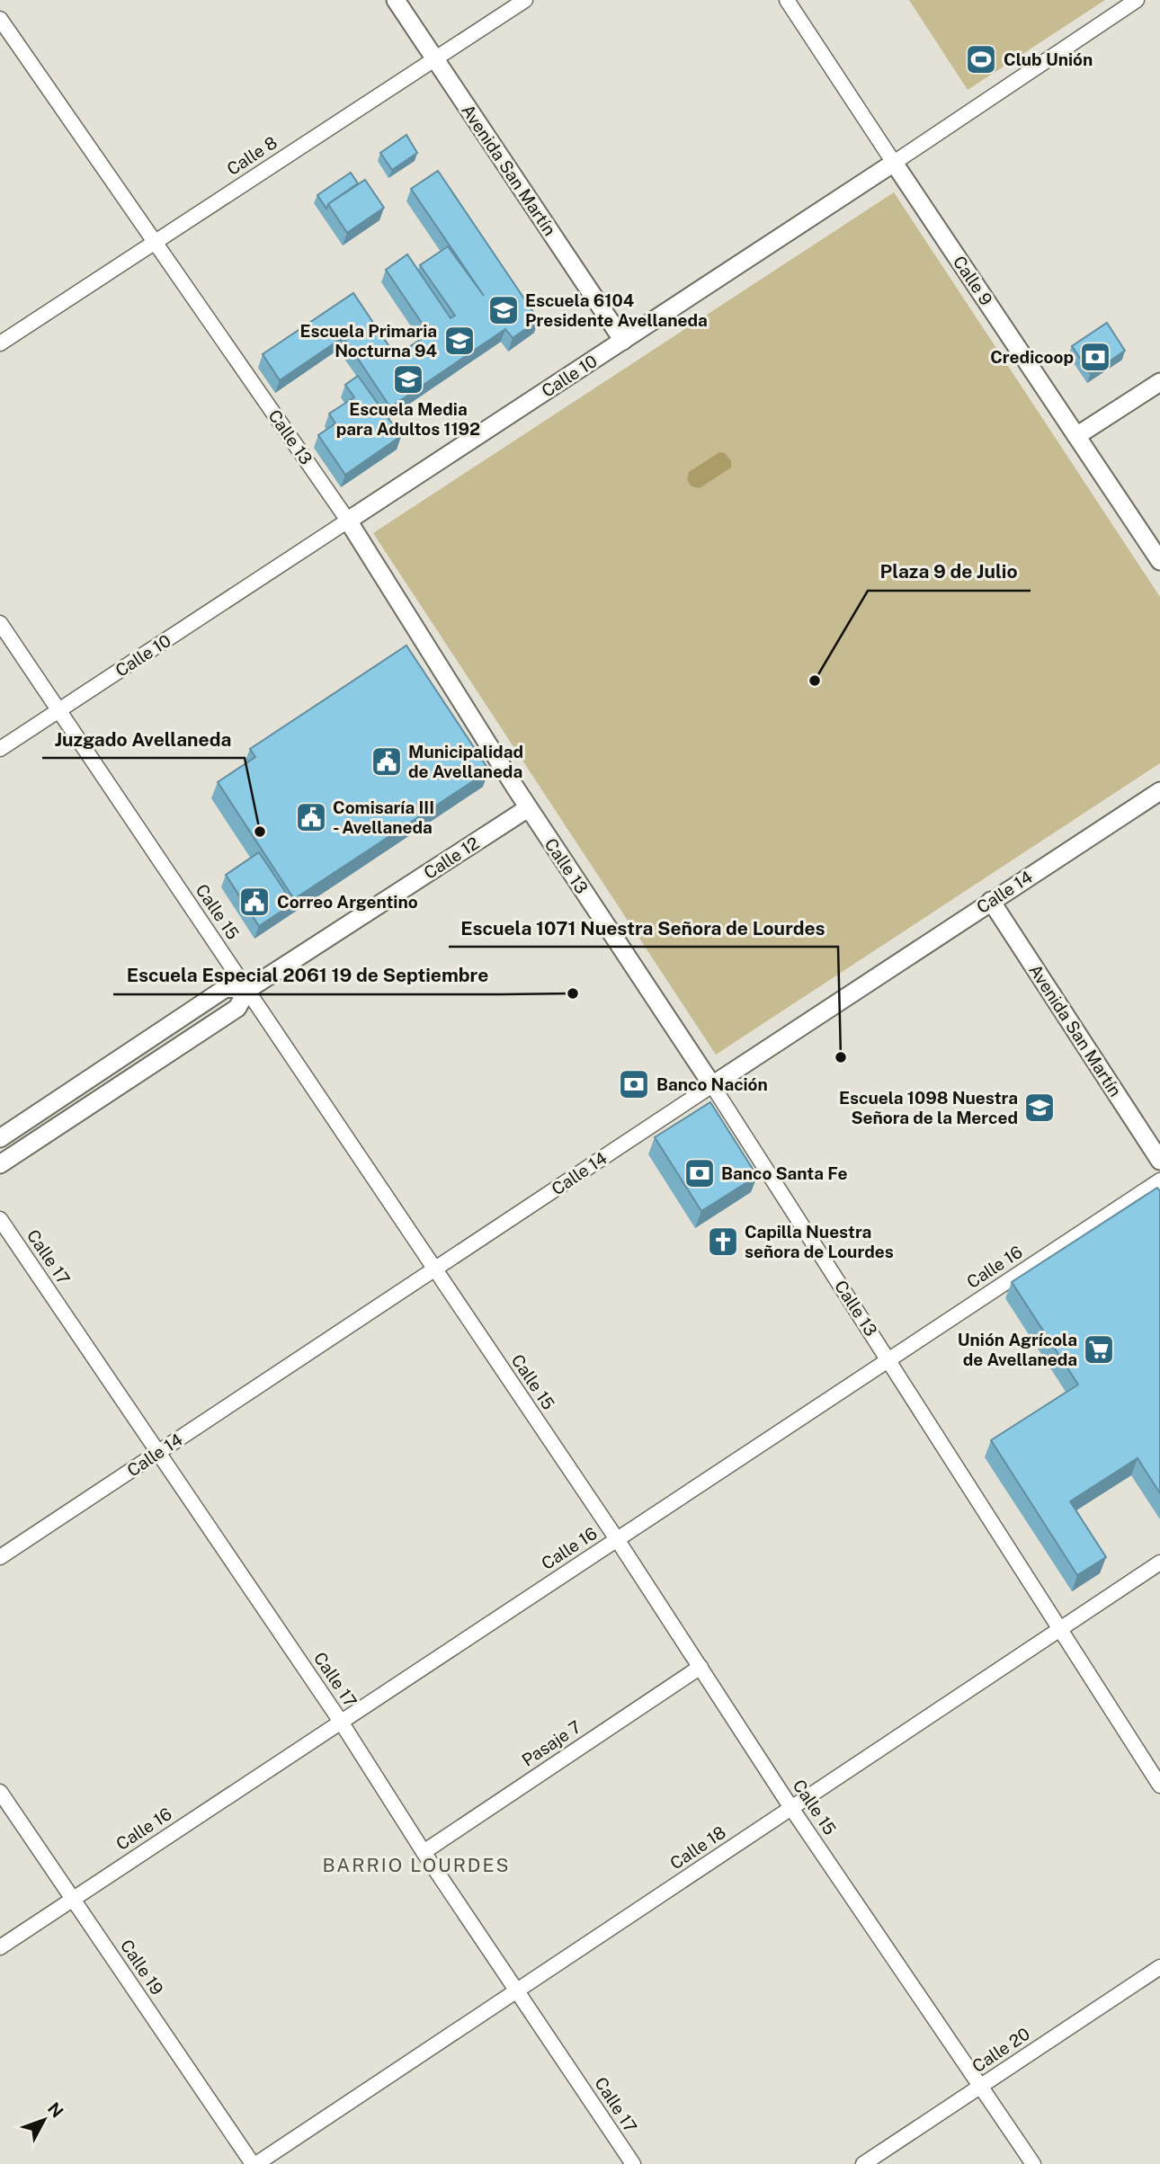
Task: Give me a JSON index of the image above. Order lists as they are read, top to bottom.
{
  "streets": {
    "street": [
      "Calle 8",
      "Avenida San Martín",
      "Calle 9",
      "Calle 10",
      "Calle 13",
      "Calle 12",
      "Calle 14",
      "Calle 15",
      "Calle 17",
      "Calle 16",
      "Pasaje 7",
      "Calle 18",
      "Calle 19",
      "Calle 20"
    ]
  },
  "crossings": [
    ["Calle 8", "Avenida San Martín"],
    ["Calle 8", "Calle 13"],
    ["Avenida San Martín", "Calle 10"],
    ["Avenida San Martín", "Calle 14"],
    ["Calle 9", "Calle 10"],
    ["Calle 10", "Calle 13"],
    ["Calle 10", "Calle 15"],
    ["Calle 13", "Calle 12"],
    ["Calle 13", "Calle 14"],
    ["Calle 13", "Calle 16"],
    ["Calle 13", "Calle 18"],
    ["Calle 12", "Calle 15"],
    ["Calle 14", "Calle 15"],
    ["Calle 14", "Calle 17"],
    ["Calle 15", "Calle 16"],
    ["Calle 15", "Pasaje 7"],
    ["Calle 15", "Calle 18"],
    ["Calle 15", "Calle 20"],
    ["Calle 17", "Calle 16"],
    ["Calle 17", "Pasaje 7"],
    ["Calle 17", "Calle 18"],
    ["Calle 16", "Calle 19"],
    ["Calle 18", "Calle 19"]
  ],
  "districts": ["BARRIO LOURDES"],
  "places": {
    "sports": ["Club Unión"],
    "school or university": [
      "Escuela 6104 Presidente Avellaneda",
      "Escuela Primaria Nocturna 94",
      "Escuela Media para Adultos 1192",
      "Escuela 1098 Nuestra Señora de la Merced"
    ],
    "bank": ["Credicoop", "Banco Nación", "Banco Santa Fe"],
    "other": [
      "Plaza 9 de Julio",
      "Juzgado Avellaneda",
      "Escuela Especial 2061 19 de Septiembre",
      "Escuela 1071 Nuestra Señora de Lourdes"
    ],
    "public building": ["Municipalidad de Avellaneda", "Comisaría III - Avellaneda", "Correo Argentino"],
    "church": ["Capilla Nuestra señora de Lourdes"],
    "supermarket": ["Unión Agrícola de Avellaneda"]
  },
  "north": "top right"
}
